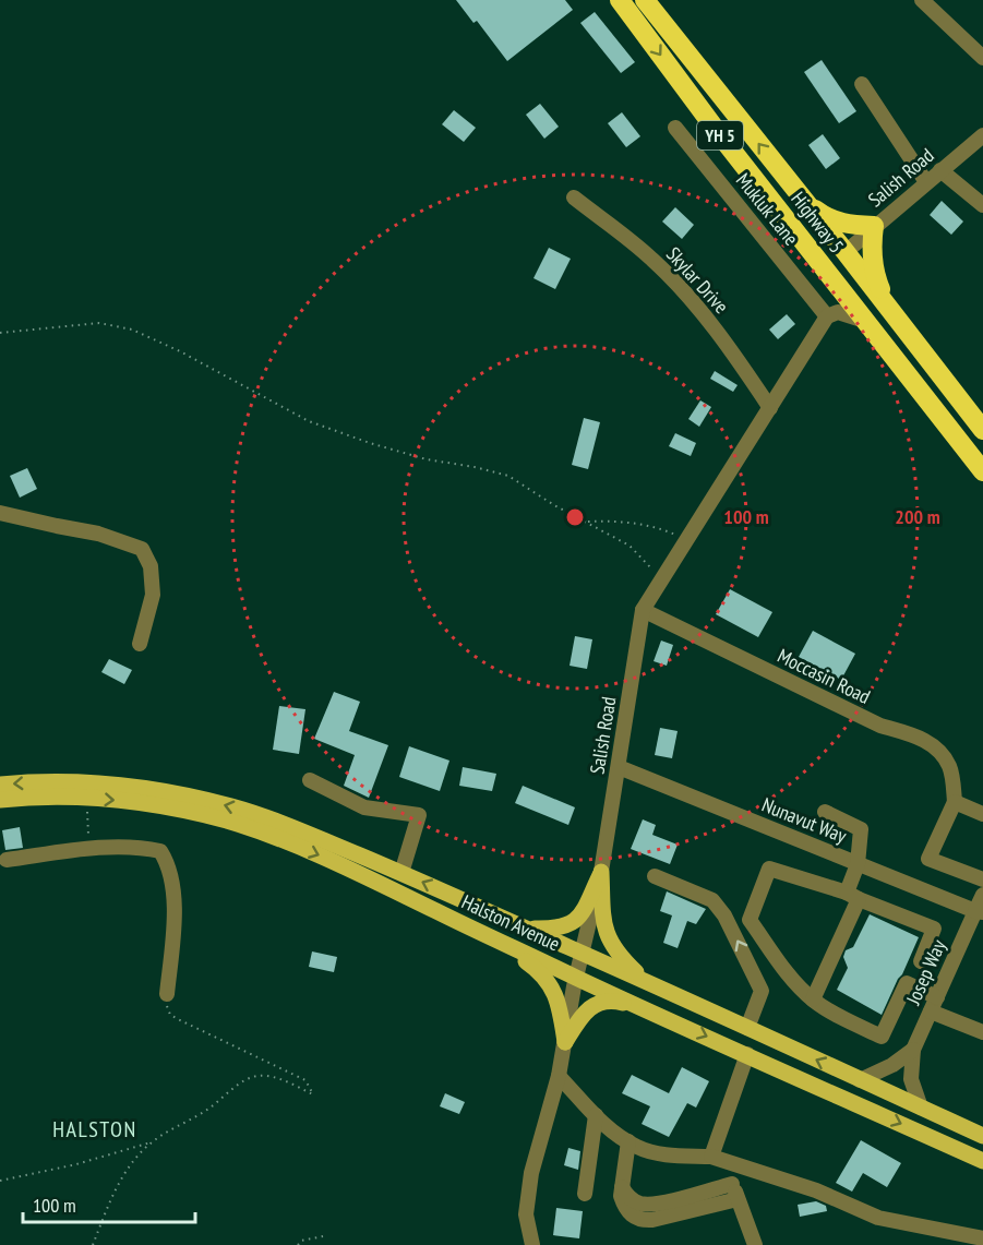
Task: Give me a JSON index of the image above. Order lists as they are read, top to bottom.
{
  "streets": {
    "highway": ["YH 5", "Highway 5"],
    "main road": ["Halston Avenue"],
    "street": [
      "Salish Road",
      "Mukluk Lane",
      "Skylar Drive",
      "Moccasin Road",
      "Nunavut Way",
      "Josep Way"
    ]
  },
  "crossings": [
    ["Salish Road", "Mukluk Lane"],
    ["Salish Road", "Highway 5"],
    ["Salish Road", "Skylar Drive"],
    ["Salish Road", "Moccasin Road"],
    ["Salish Road", "Nunavut Way"],
    ["Salish Road", "Halston Avenue"],
    ["Nunavut Way", "Josep Way"],
    ["Halston Avenue", "Josep Way"]
  ],
  "districts": ["HALSTON"],
  "scale_bar": "100 m",
  "rings": ["100 m", "200 m"]
}
